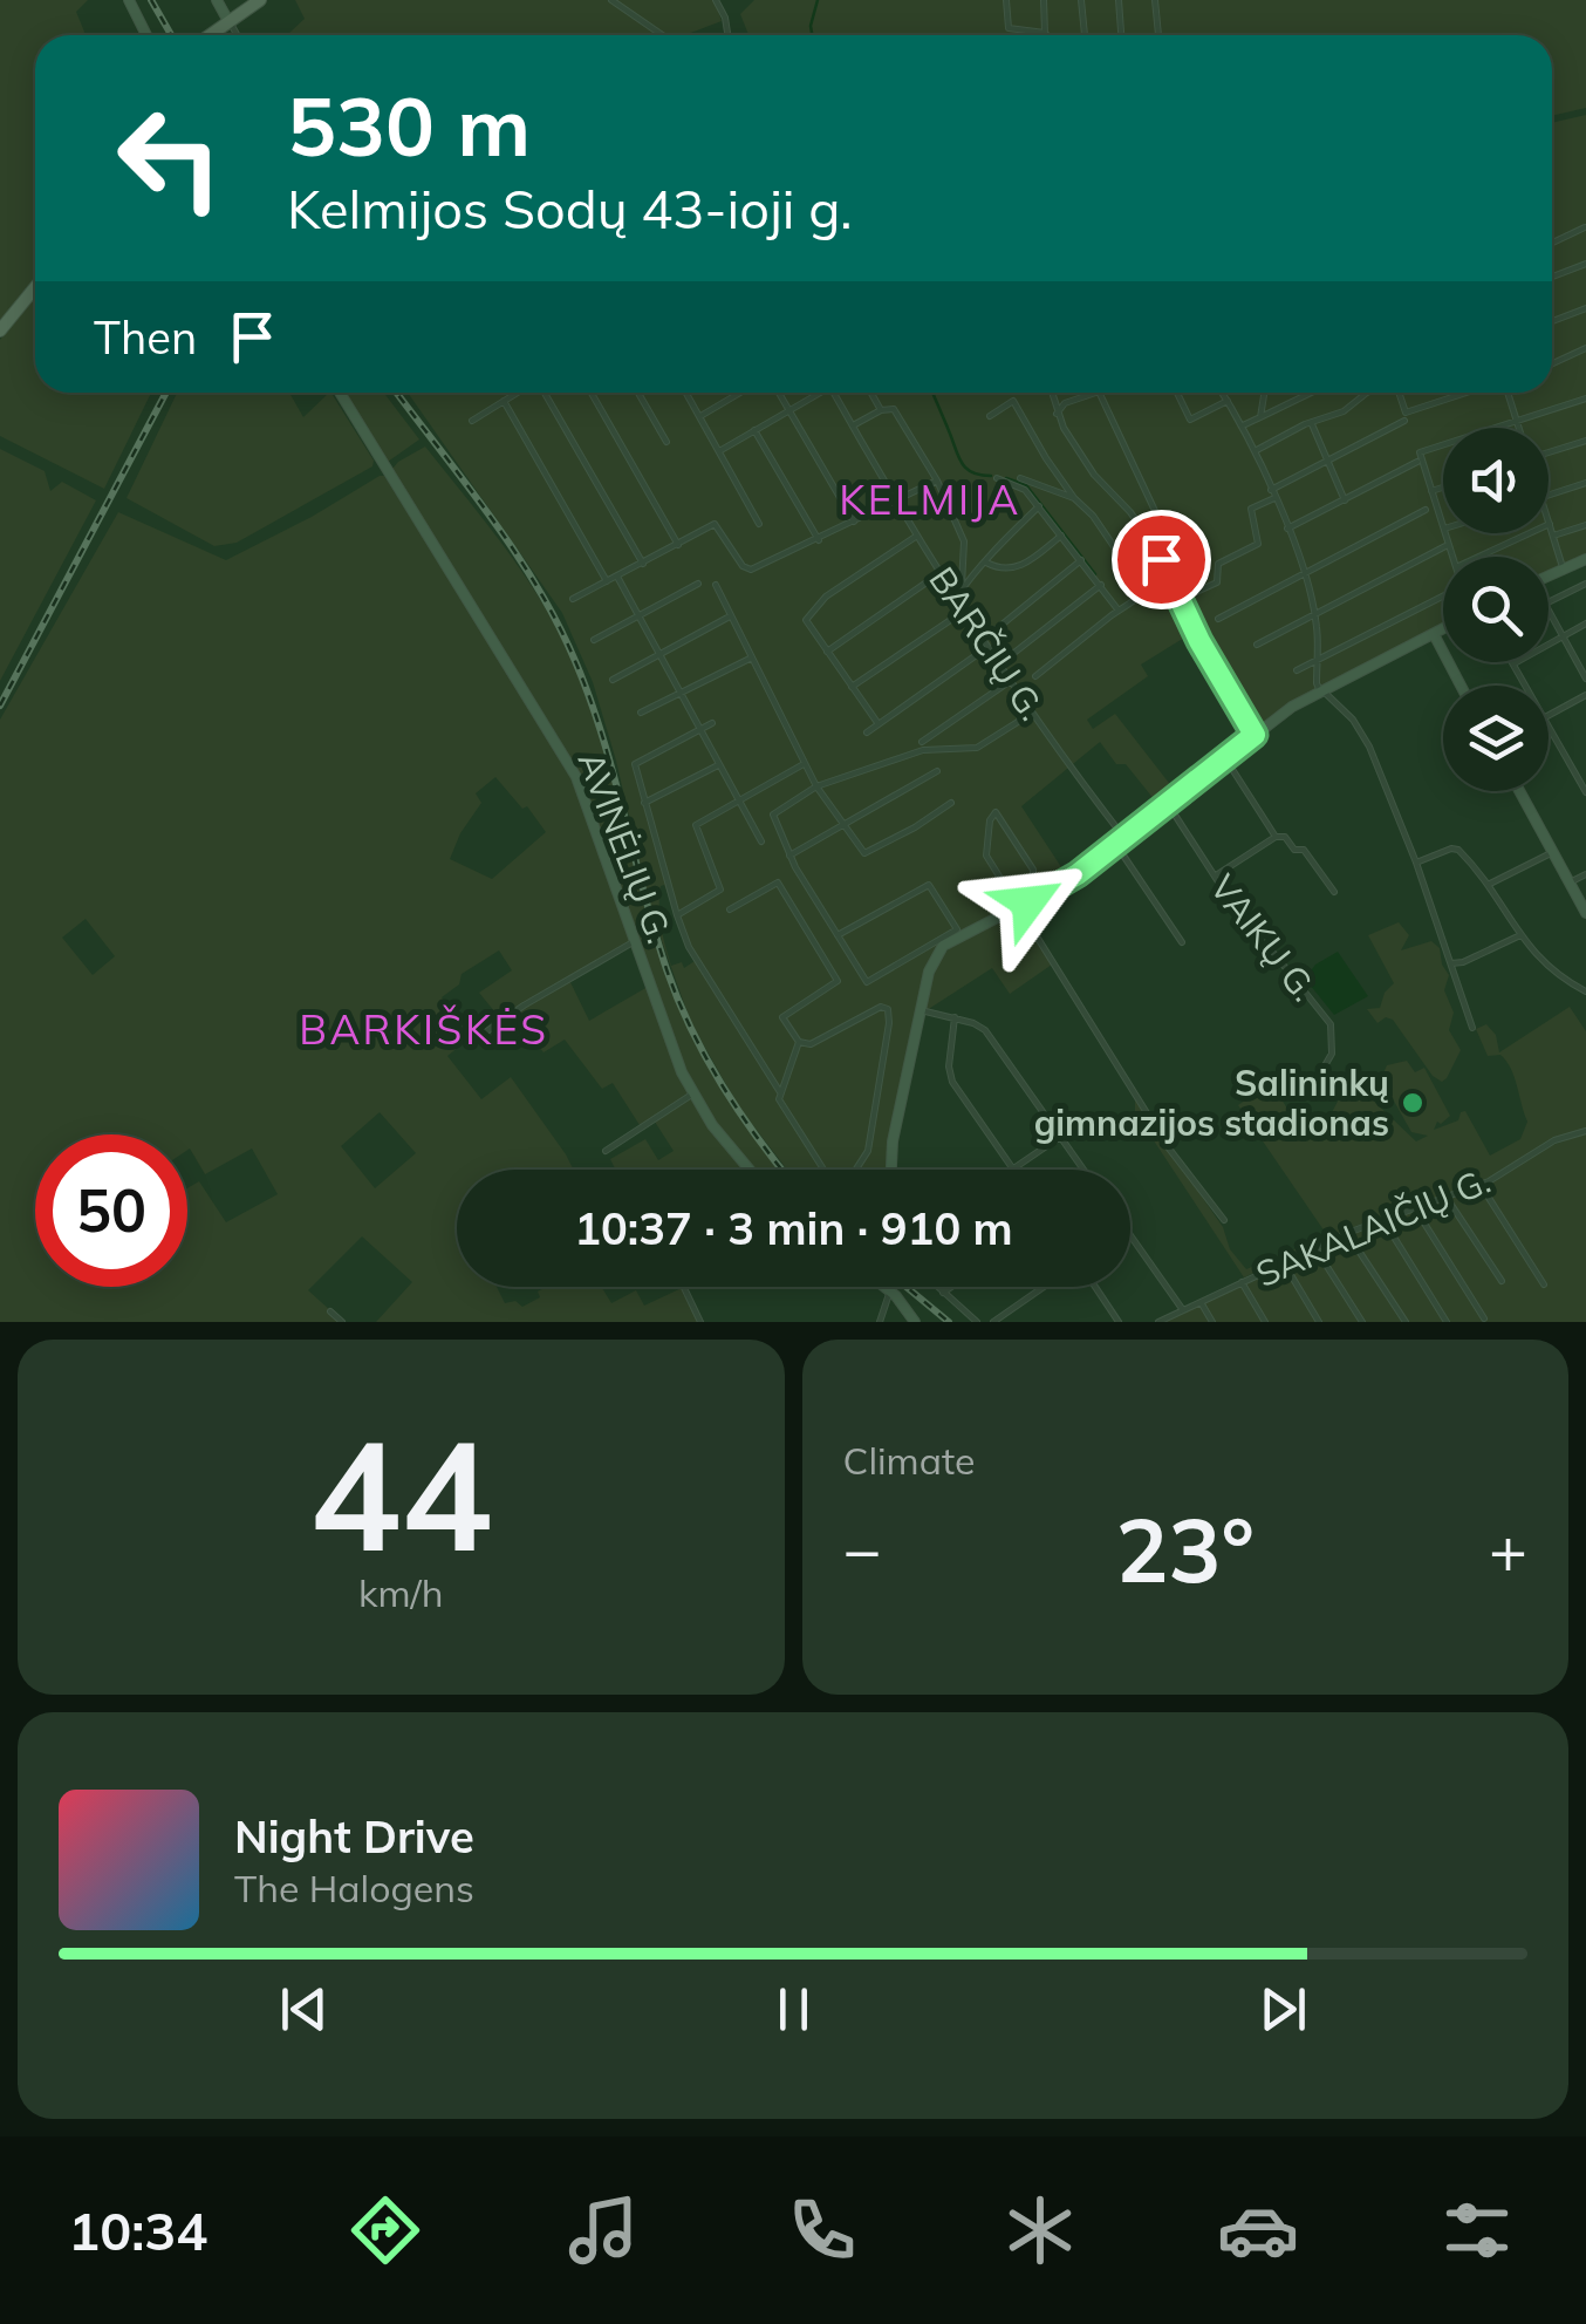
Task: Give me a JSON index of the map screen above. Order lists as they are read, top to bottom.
{
  "streets": {
    "main road": ["AVINĖLIŲ G."],
    "street": ["BARČIŲ G.", "VAIKŲ G.", "SAKALAIČIŲ G."]
  },
  "districts": ["KELMIJA", "BARKIŠKĖS"],
  "places": ["Salininkų gimnazijos stadionas"],
  "page": {
    "turn": ["530 m", "Kelmijos Sodų 43-ioji g."],
    "then": "Then",
    "limit": "50",
    "trip": "10:37 · 3 min · 910 m",
    "tile": [
      ["44", "km/h"],
      "Climate"
    ],
    "heat": ["−", "23°", "+"],
    "song": ["Night Drive", "The Halogens"],
    "tabs": "10:34"
  }
}
